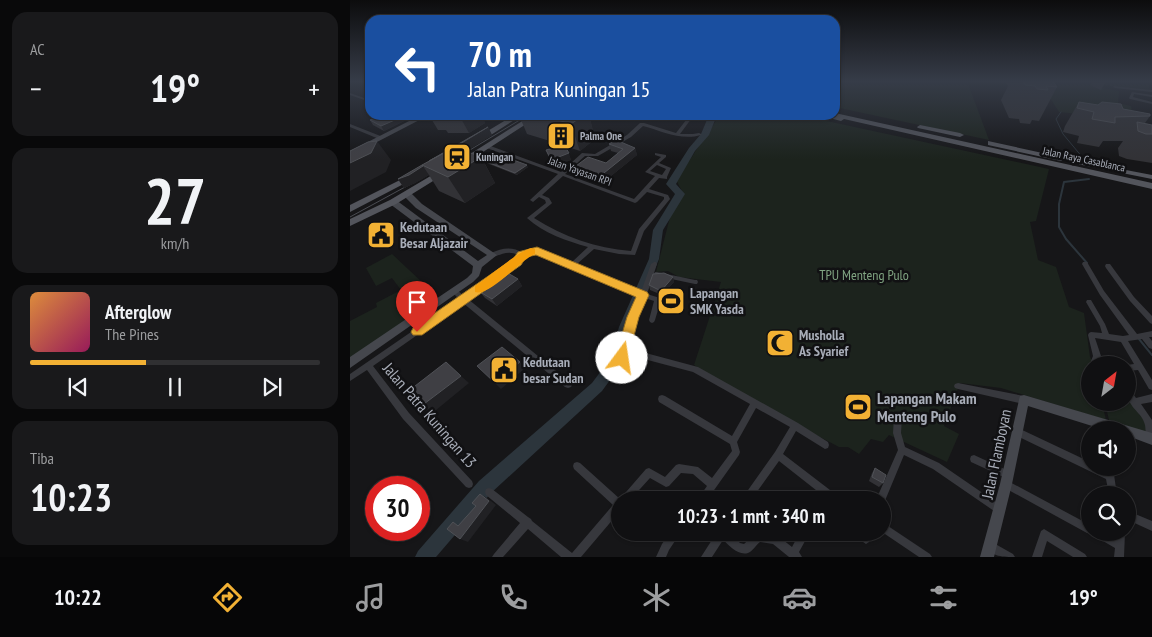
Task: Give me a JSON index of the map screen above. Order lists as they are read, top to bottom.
{
  "streets": {
    "main road": ["Jalan Raya Casablanca"],
    "street": ["Jalan Yayasan RPI", "Jalan Patra Kuningan 13", "Jalan Flamboyan"]
  },
  "parks": ["TPU Menteng Pulo"],
  "places": {
    "building": ["Palma One"],
    "station": ["Kuningan"],
    "public building": ["Kedutaan Besar Aljazair", "Kedutaan besar Sudan"],
    "sports": ["Lapangan SMK Yasda", "Lapangan Makam Menteng Pulo"],
    "mosque": ["Musholla As Syarief"]
  },
  "north": "top right",
  "page": {
    "tile": [
      "AC",
      ["27", "km/h"],
      ["Tiba", "10:23"]
    ],
    "turn": ["70 m", "Jalan Patra Kuningan 15"],
    "heat": ["−", "19°", "+"],
    "song": ["Afterglow", "The Pines"],
    "limit": "30",
    "trip": "10:23 · 1 mnt · 340 m",
    "tabs": ["10:22", "19°"]
  }
}
